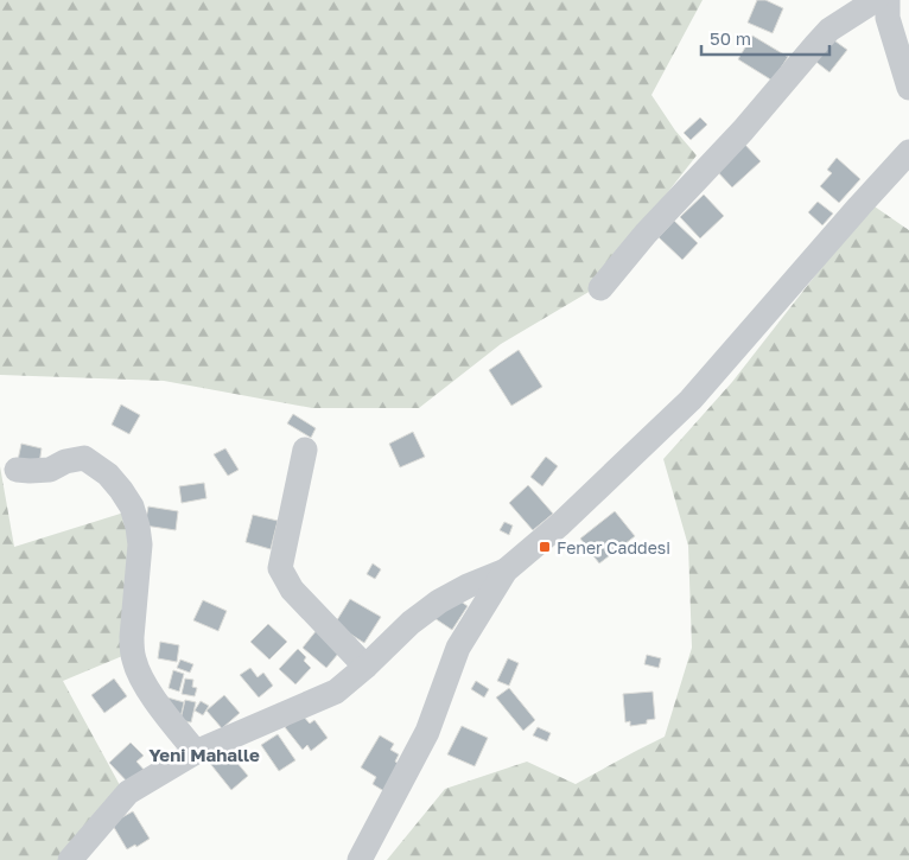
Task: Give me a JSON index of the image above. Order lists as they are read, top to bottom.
{
  "districts": ["Yeni Mahalle"],
  "places": {
    "transit": ["Fener Caddesi"]
  },
  "scale_bar": "50 m"
}
